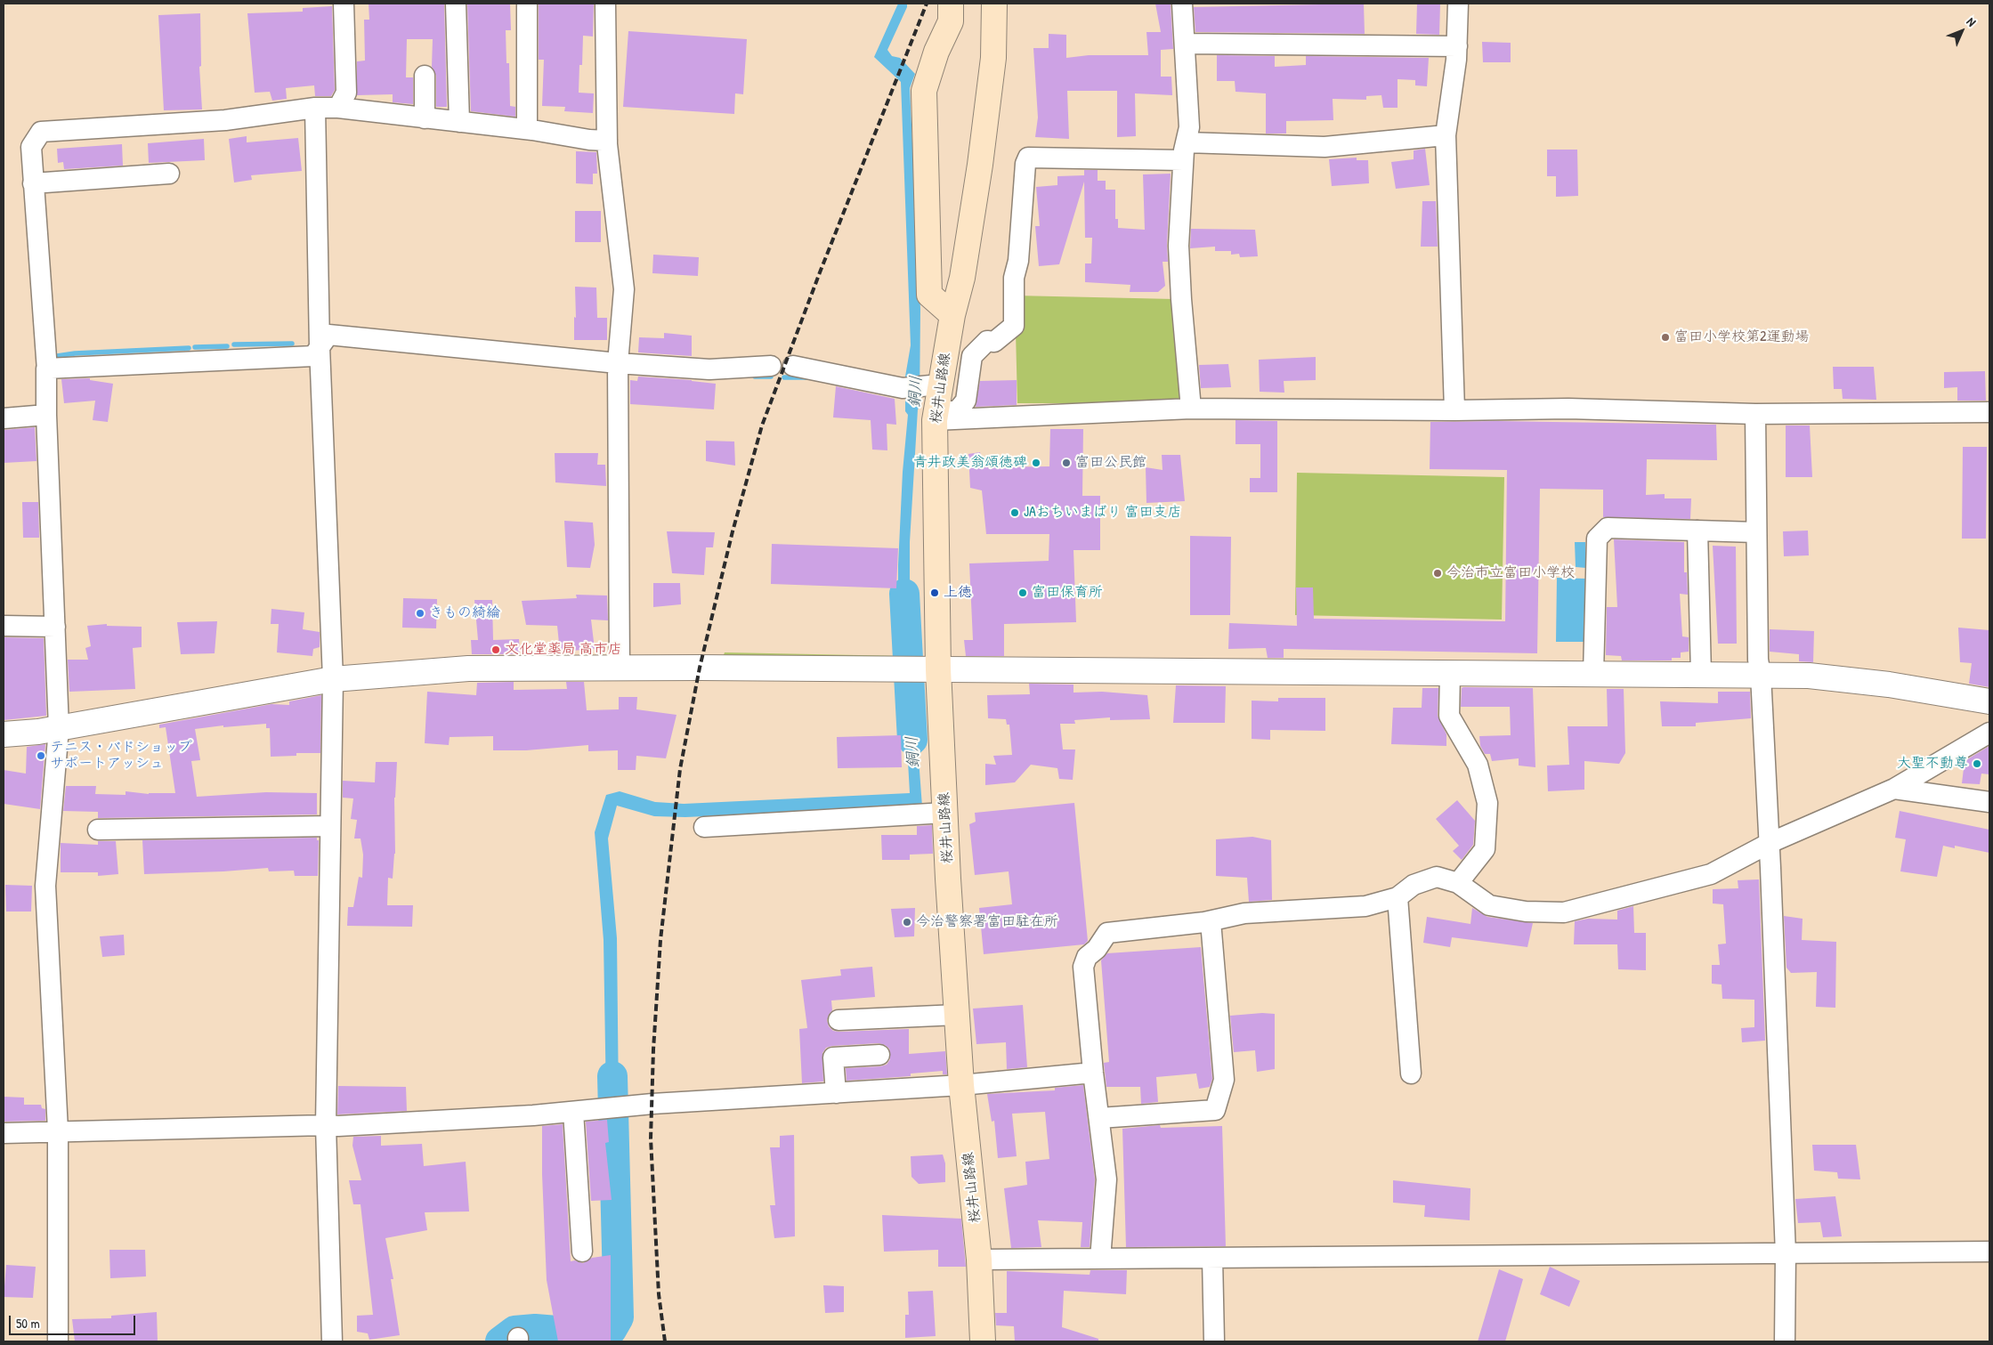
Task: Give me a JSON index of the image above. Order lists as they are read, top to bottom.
{
  "streets": {
    "main road": ["桜井山路線"]
  },
  "water": ["銅川"],
  "places": [
    "富田小学校第2運動場",
    "青井政美翁頌徳碑",
    "富田公民館",
    "JAおちいまばり 富田支店",
    "今治市立富田小学校",
    "上徳",
    "富田保育所",
    "きもの綺綸",
    "文化堂薬局 高市店",
    "テニス・バドショップ サポートアッシュ",
    "大聖不動尊",
    "今治警察署富田駐在所"
  ],
  "scale_bar": "50 m",
  "north": "top right"
}
